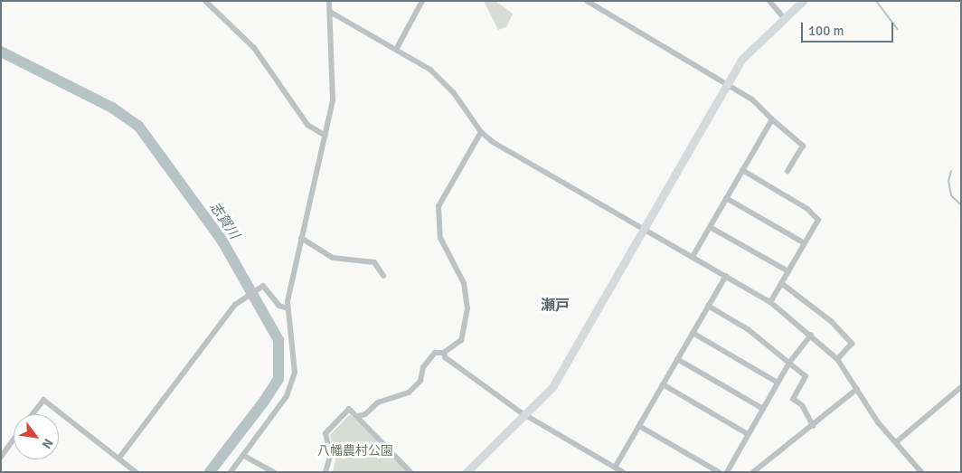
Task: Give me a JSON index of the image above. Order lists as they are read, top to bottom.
{
  "districts": ["瀬戸"],
  "water": ["志賀川"],
  "parks": ["八幡農村公園"],
  "scale_bar": "100 m",
  "north": "bottom right"
}
